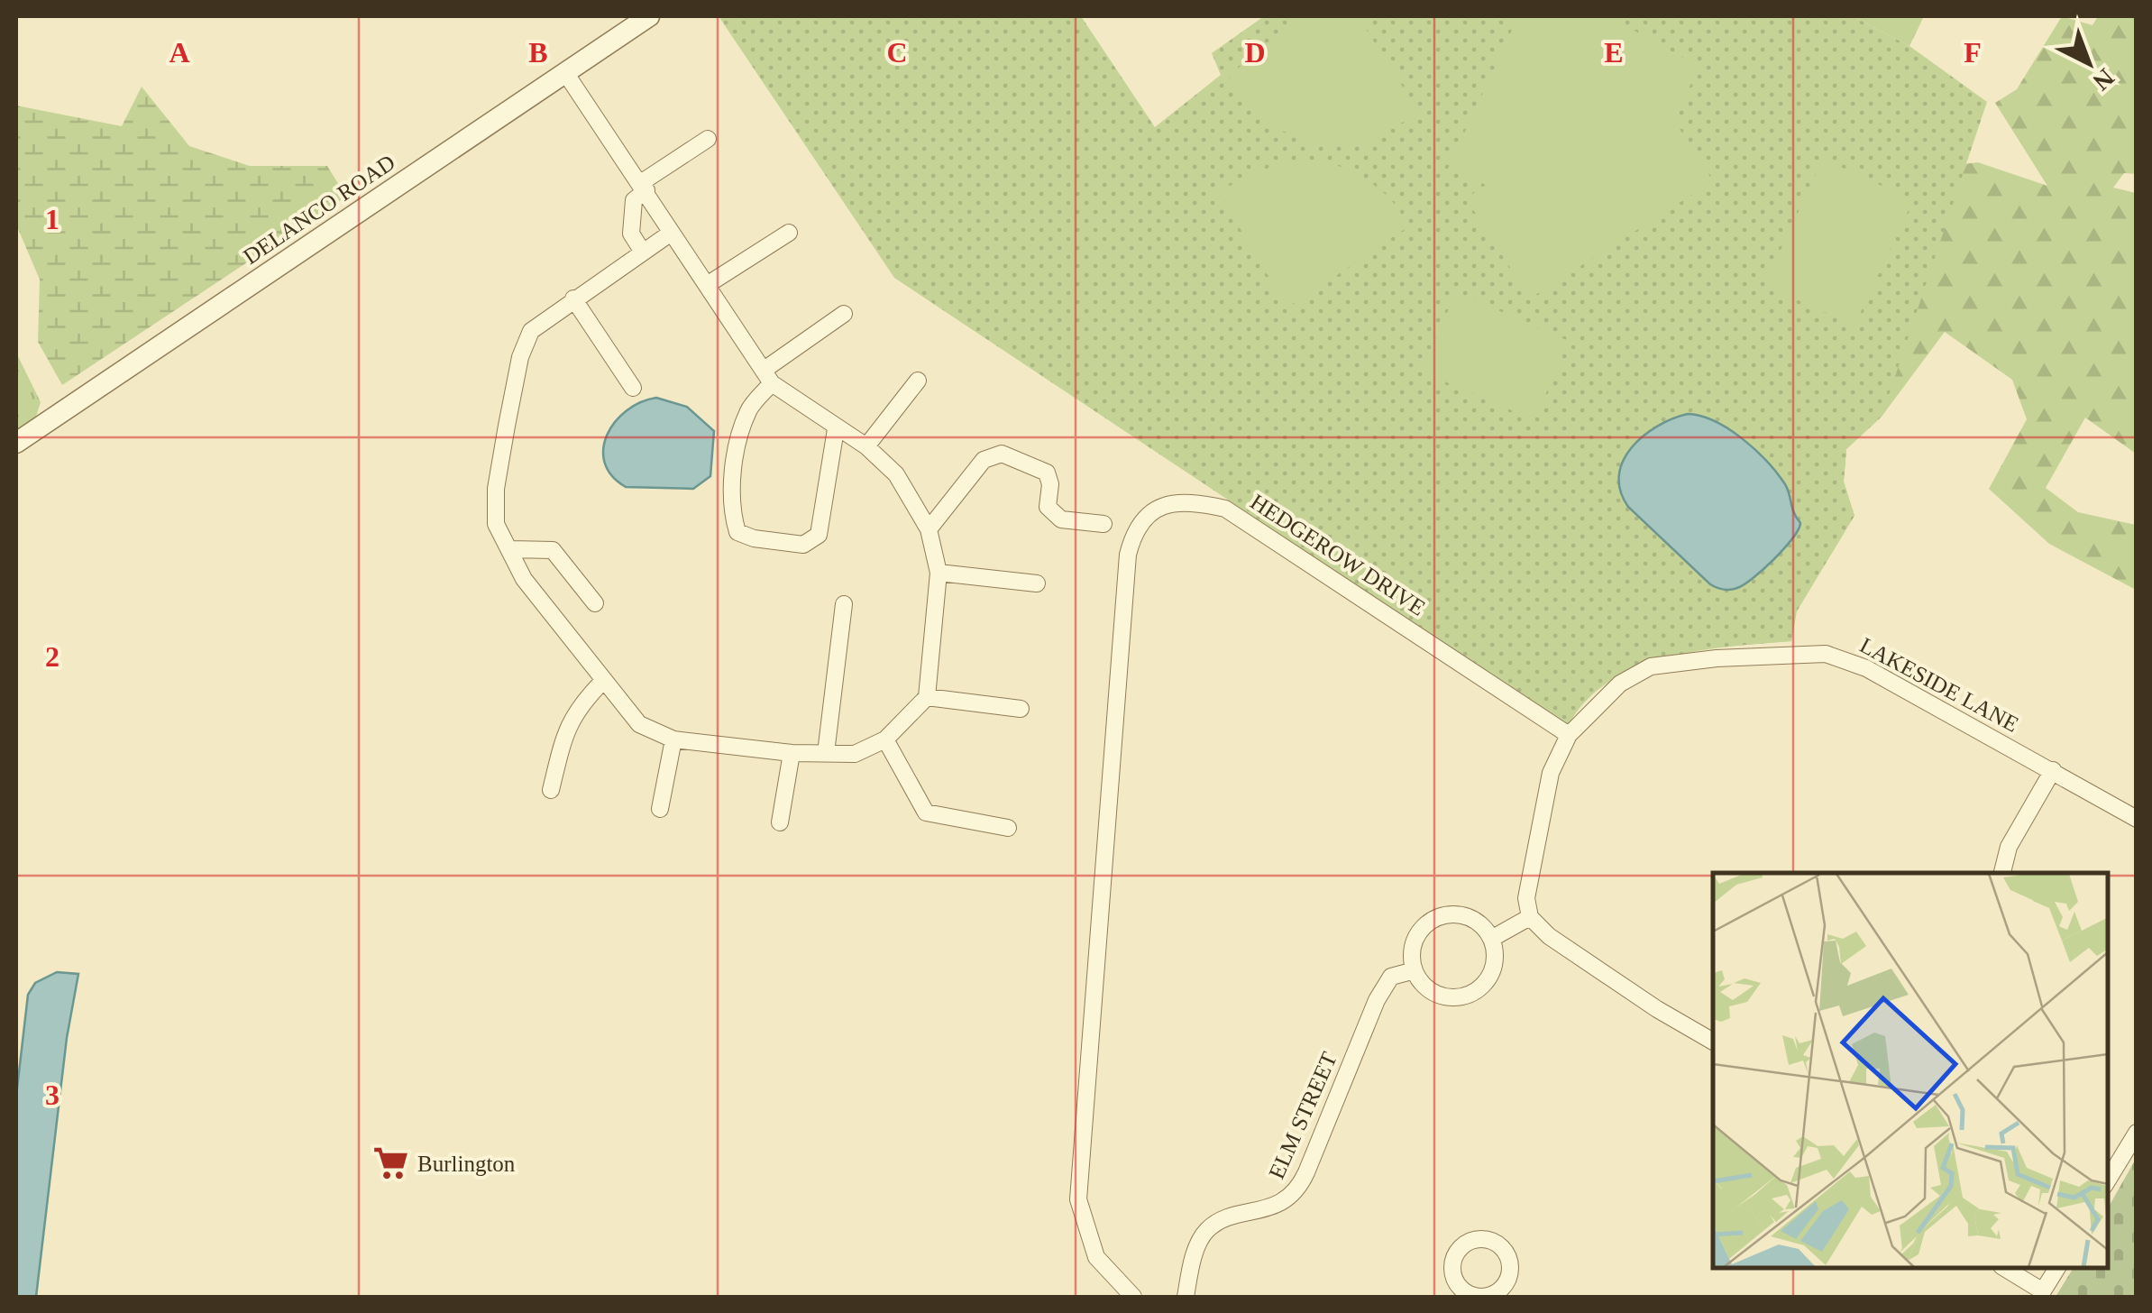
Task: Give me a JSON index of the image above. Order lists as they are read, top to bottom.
{
  "streets": {
    "street": [
      "DELANCO ROAD",
      "HEDGEROW DRIVE",
      "LAKESIDE LANE",
      "ELM STREET"
    ]
  },
  "crossings": [
    ["HEDGEROW DRIVE", "LAKESIDE LANE"]
  ],
  "places": {
    "supermarket": ["Burlington"]
  },
  "north": "bottom right",
  "grid": {
    "columns": [
      "A",
      "B",
      "C",
      "D",
      "E",
      "F"
    ],
    "rows": ["1", "2", "3"]
  }
}
